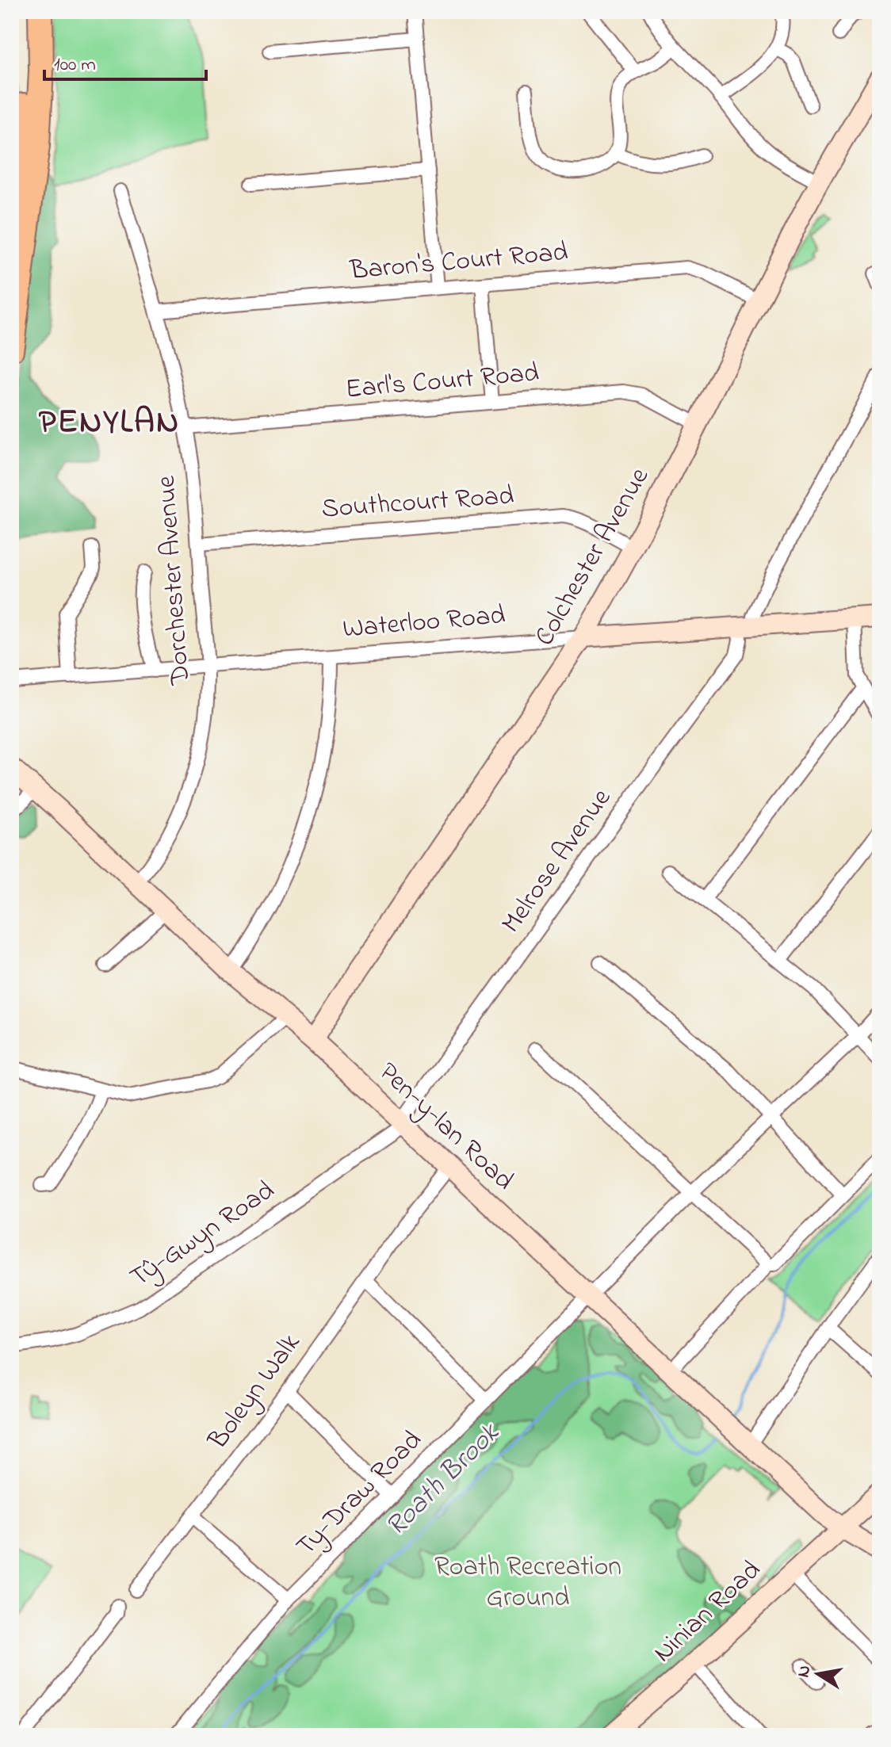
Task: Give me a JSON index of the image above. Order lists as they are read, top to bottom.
{
  "streets": {
    "street": [
      "Baron's Court Road",
      "Earl's Court Road",
      "Southcourt Road",
      "Colchester Avenue",
      "Dorchester Avenue",
      "Waterloo Road",
      "Melrose Avenue",
      "Pen-y-lan Road",
      "Tŷ-Gwyn Road",
      "Boleyn Walk",
      "Ty-Draw Road",
      "Ninian Road"
    ]
  },
  "crossings": [
    ["Baron's Court Road", "Colchester Avenue"],
    ["Baron's Court Road", "Dorchester Avenue"],
    ["Earl's Court Road", "Colchester Avenue"],
    ["Earl's Court Road", "Dorchester Avenue"],
    ["Southcourt Road", "Colchester Avenue"],
    ["Southcourt Road", "Dorchester Avenue"],
    ["Colchester Avenue", "Waterloo Road"],
    ["Colchester Avenue", "Pen-y-lan Road"],
    ["Dorchester Avenue", "Waterloo Road"],
    ["Dorchester Avenue", "Pen-y-lan Road"],
    ["Waterloo Road", "Melrose Avenue"],
    ["Melrose Avenue", "Pen-y-lan Road"],
    ["Melrose Avenue", "Tŷ-Gwyn Road"],
    ["Pen-y-lan Road", "Tŷ-Gwyn Road"],
    ["Pen-y-lan Road", "Boleyn Walk"],
    ["Pen-y-lan Road", "Ty-Draw Road"],
    ["Pen-y-lan Road", "Ninian Road"]
  ],
  "districts": ["PENYLAN"],
  "water": ["Roath Brook"],
  "parks": ["Roath Recreation Ground"],
  "scale_bar": "100 m",
  "north": "left"
}
